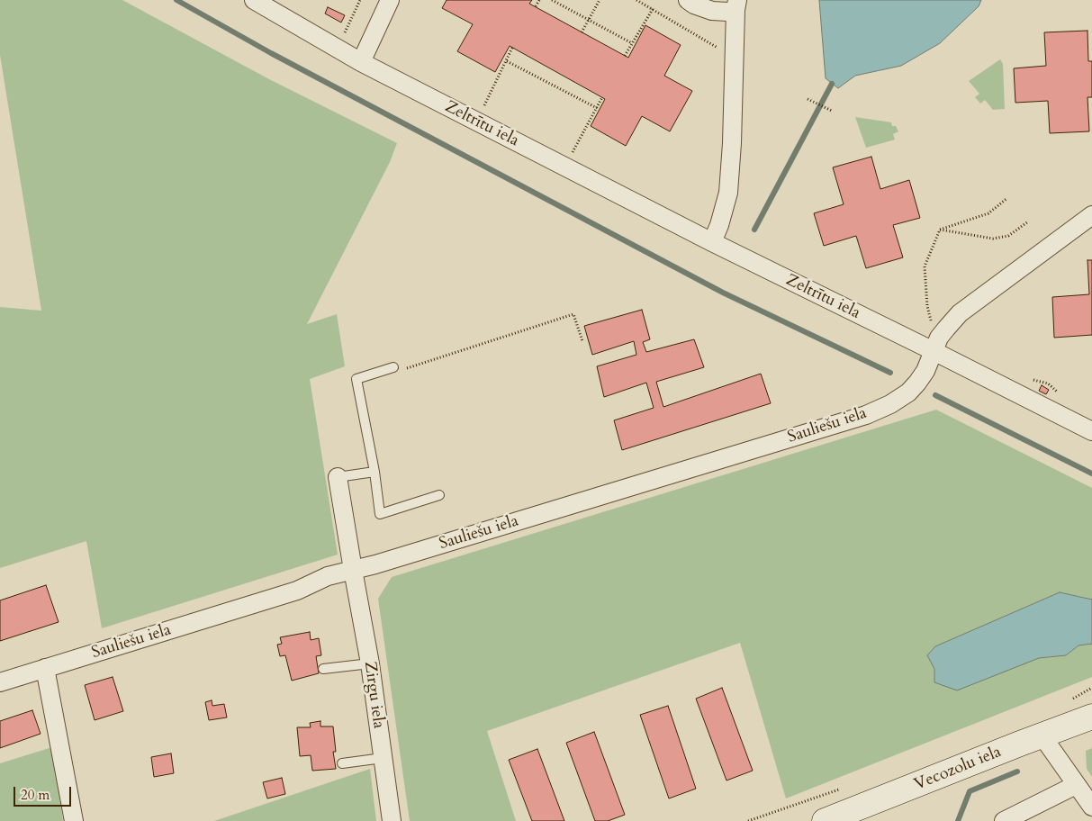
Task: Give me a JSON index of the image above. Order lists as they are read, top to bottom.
{
  "streets": {
    "street": [
      "Zeltrītu iela",
      "Sauliešu iela",
      "Zirgu iela",
      "Vecozolu iela"
    ]
  },
  "crossings": [
    ["Zeltrītu iela", "Sauliešu iela"],
    ["Sauliešu iela", "Zirgu iela"]
  ],
  "scale_bar": "20 m"
}
